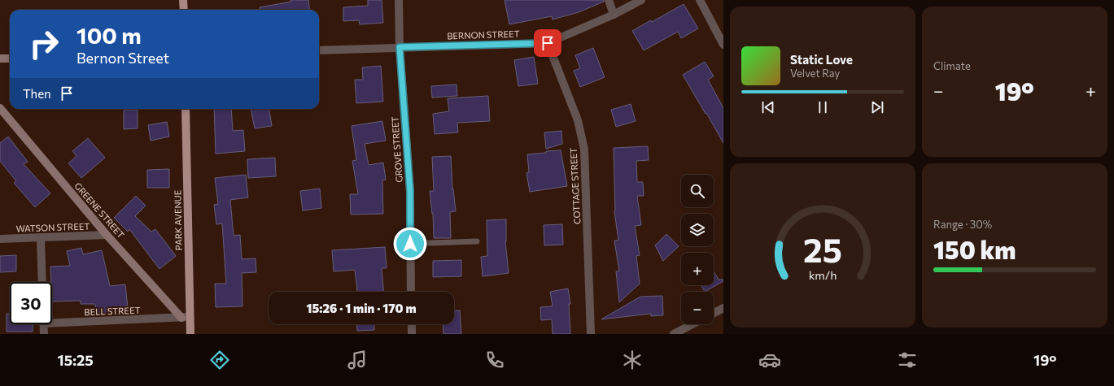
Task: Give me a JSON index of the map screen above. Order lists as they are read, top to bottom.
{
  "streets": {
    "main road": ["GREENE STREET", "PARK AVENUE"],
    "street": [
      "BERNON STREET",
      "GROVE STREET",
      "COTTAGE STREET",
      "WATSON STREET",
      "BELL STREET"
    ]
  },
  "crossings": [
    ["BERNON STREET", "GROVE STREET"],
    ["BERNON STREET", "COTTAGE STREET"],
    ["GREENE STREET", "PARK AVENUE"],
    ["GREENE STREET", "WATSON STREET"],
    ["GREENE STREET", "BELL STREET"],
    ["PARK AVENUE", "BELL STREET"]
  ],
  "page": {
    "tile": [
      "Climate",
      ["Range · 30%", "150 km"]
    ],
    "turn": ["100 m", "Bernon Street"],
    "song": ["Static Love", "Velvet Ray"],
    "heat": ["−", "19°", "+"],
    "then": "Then",
    "map_buttons": ["+", "−"],
    "limit": "30",
    "trip": "15:26 · 1 min · 170 m",
    "tabs": ["15:25", "19°"],
    "gauge": ["25", "km/h"]
  }
}
